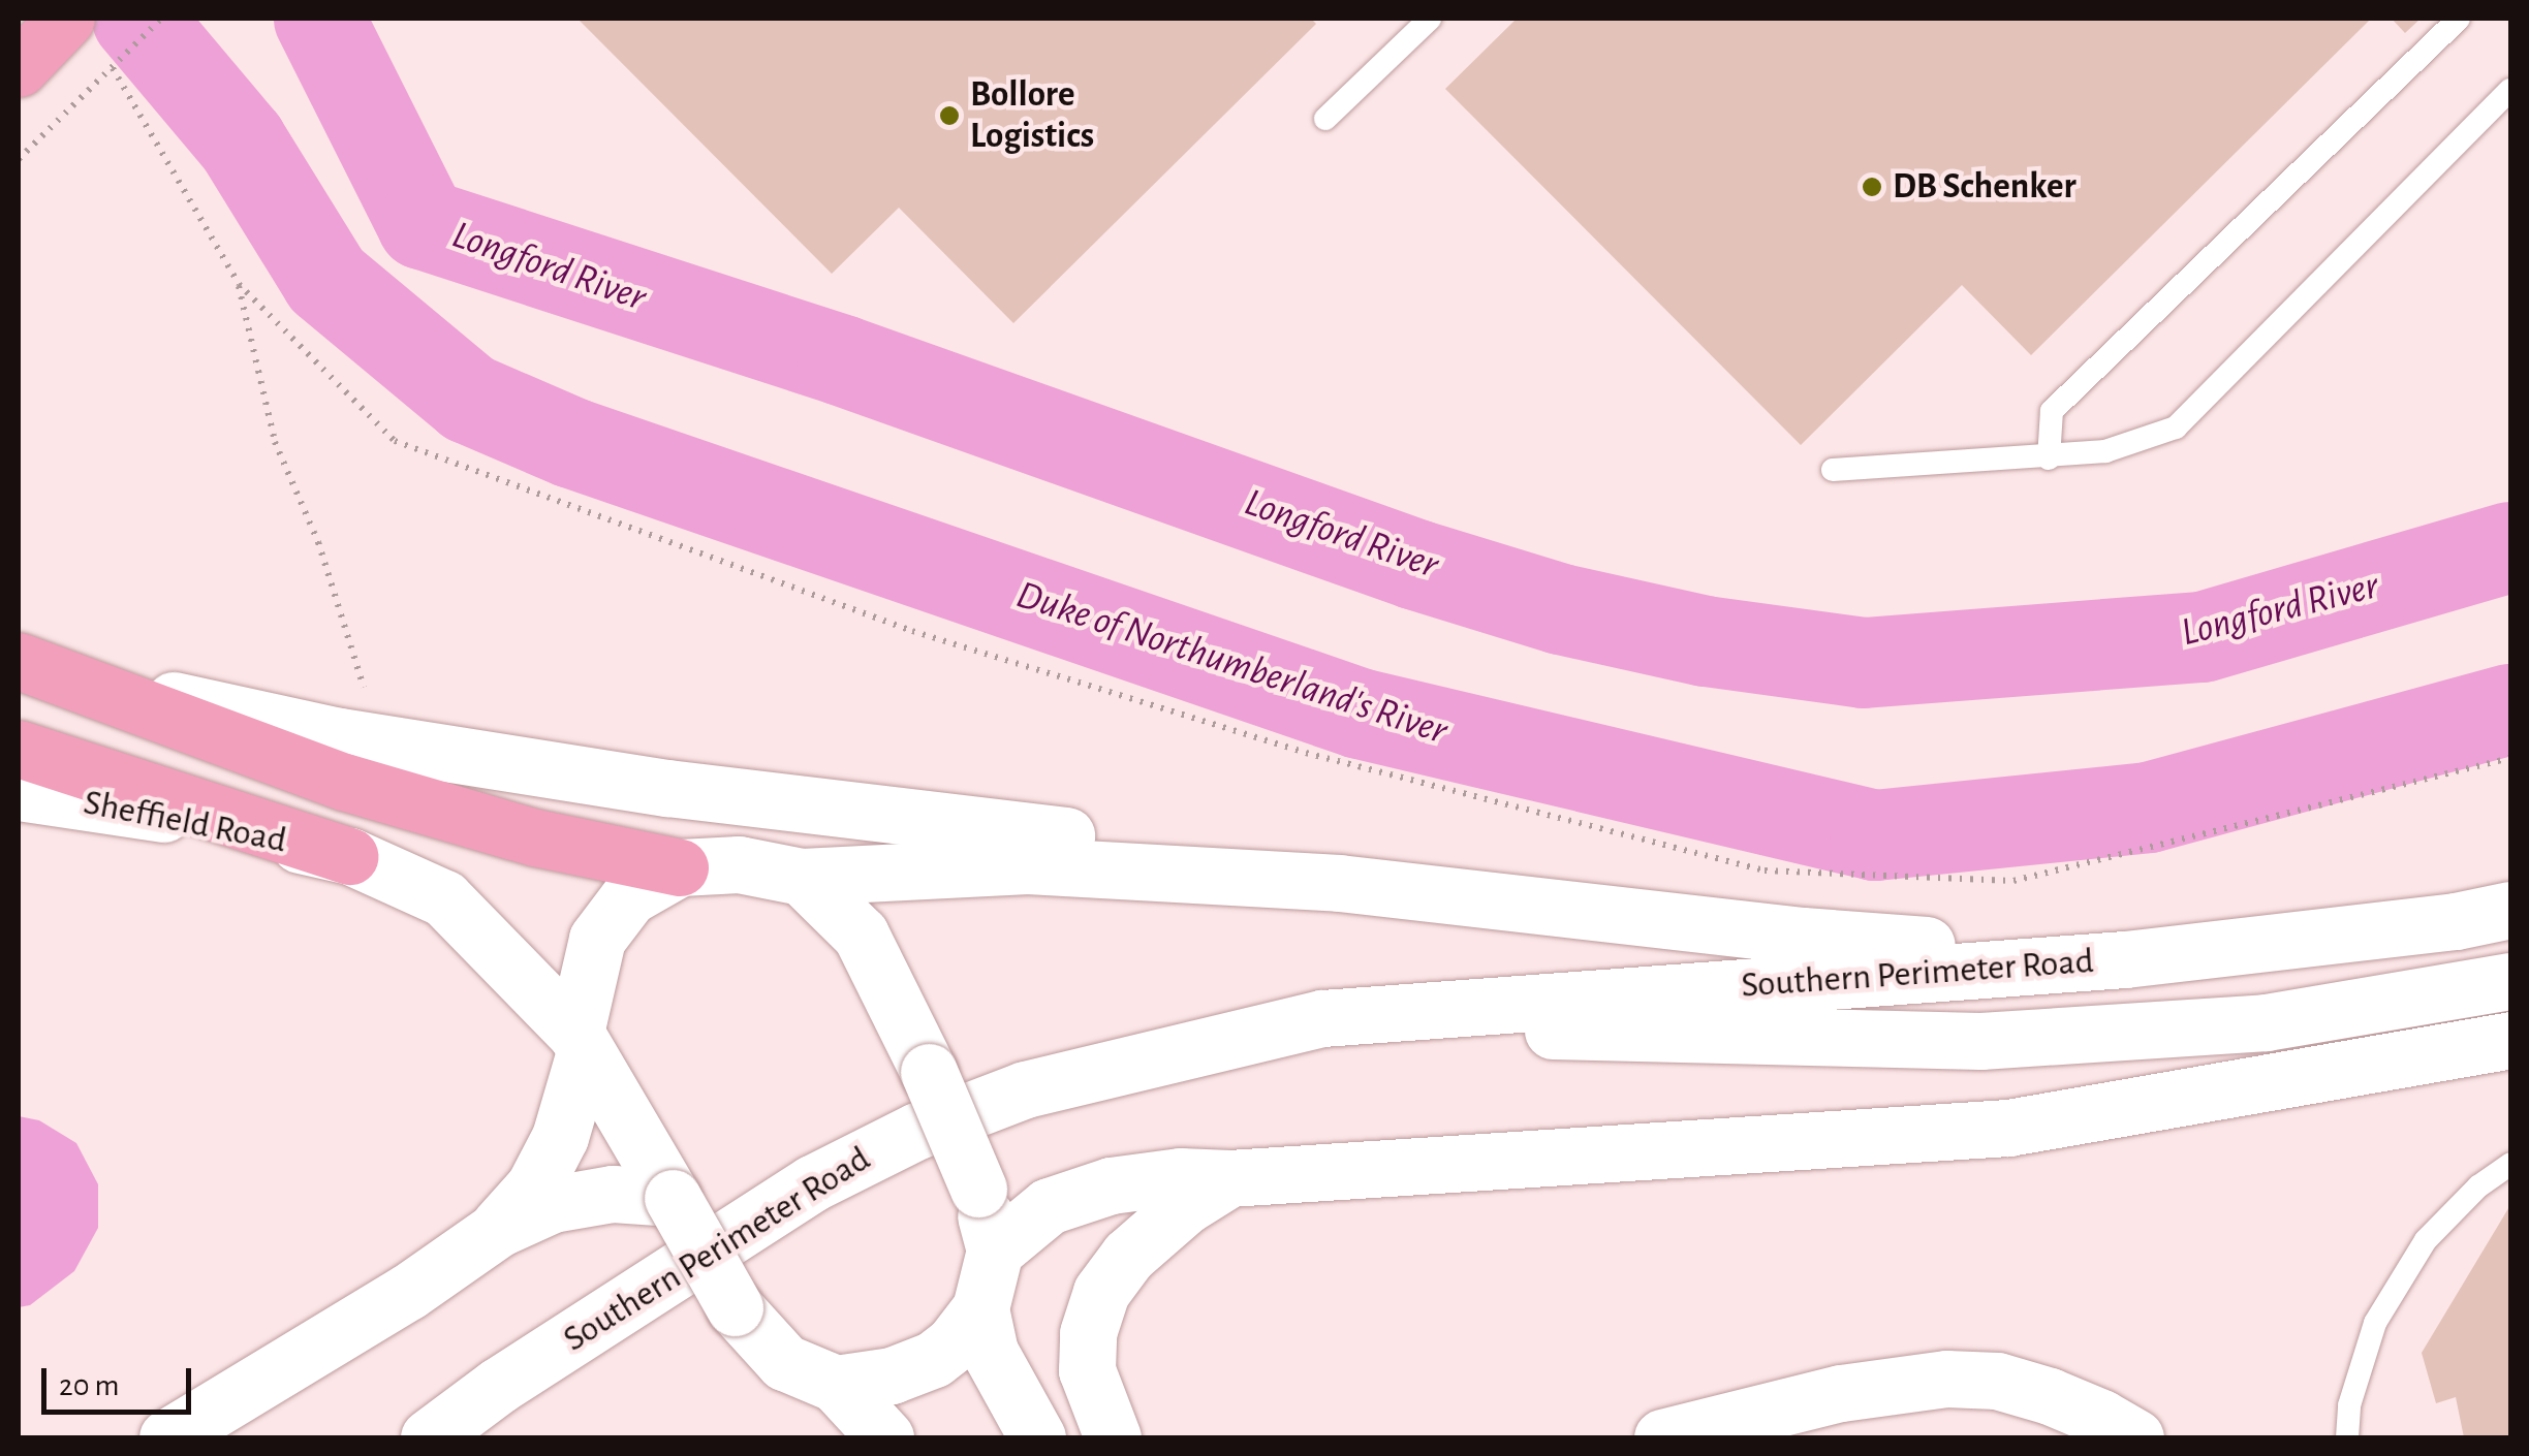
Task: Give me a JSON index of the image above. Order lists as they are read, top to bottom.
{
  "streets": {
    "street": ["Sheffield Road", "Southern Perimeter Road"]
  },
  "water": ["Longford River", "Duke of Northumberland's River"],
  "places": ["Bollore Logistics", "DB Schenker"],
  "scale_bar": "20 m"
}
